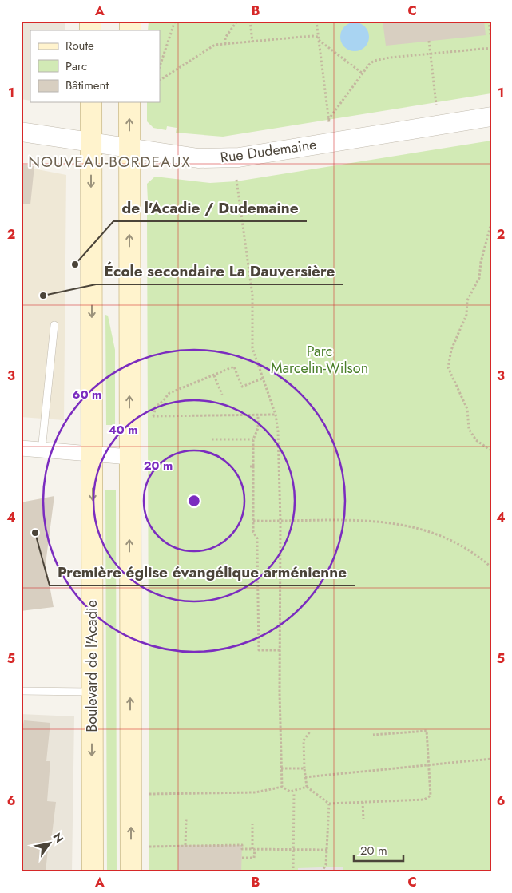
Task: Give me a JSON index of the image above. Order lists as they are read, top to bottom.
{
  "streets": {
    "main road": ["Boulevard de l'Acadie"],
    "street": ["Rue Dudemaine"]
  },
  "crossings": [
    ["Rue Dudemaine", "Boulevard de l'Acadie"]
  ],
  "districts": ["NOUVEAU-BORDEAUX"],
  "parks": ["Parc Marcelin-Wilson"],
  "places": ["de l'Acadie / Dudemaine", "École secondaire La Dauversière", "Première église évangélique arménienne"],
  "legend": ["Route", "Parc", "Bâtiment"],
  "scale_bar": "20 m",
  "north": "top right",
  "grid": {
    "columns": ["A", "B", "C"],
    "rows": [
      "1",
      "2",
      "3",
      "4",
      "5",
      "6"
    ]
  },
  "rings": ["60 m", "40 m", "20 m"]
}
